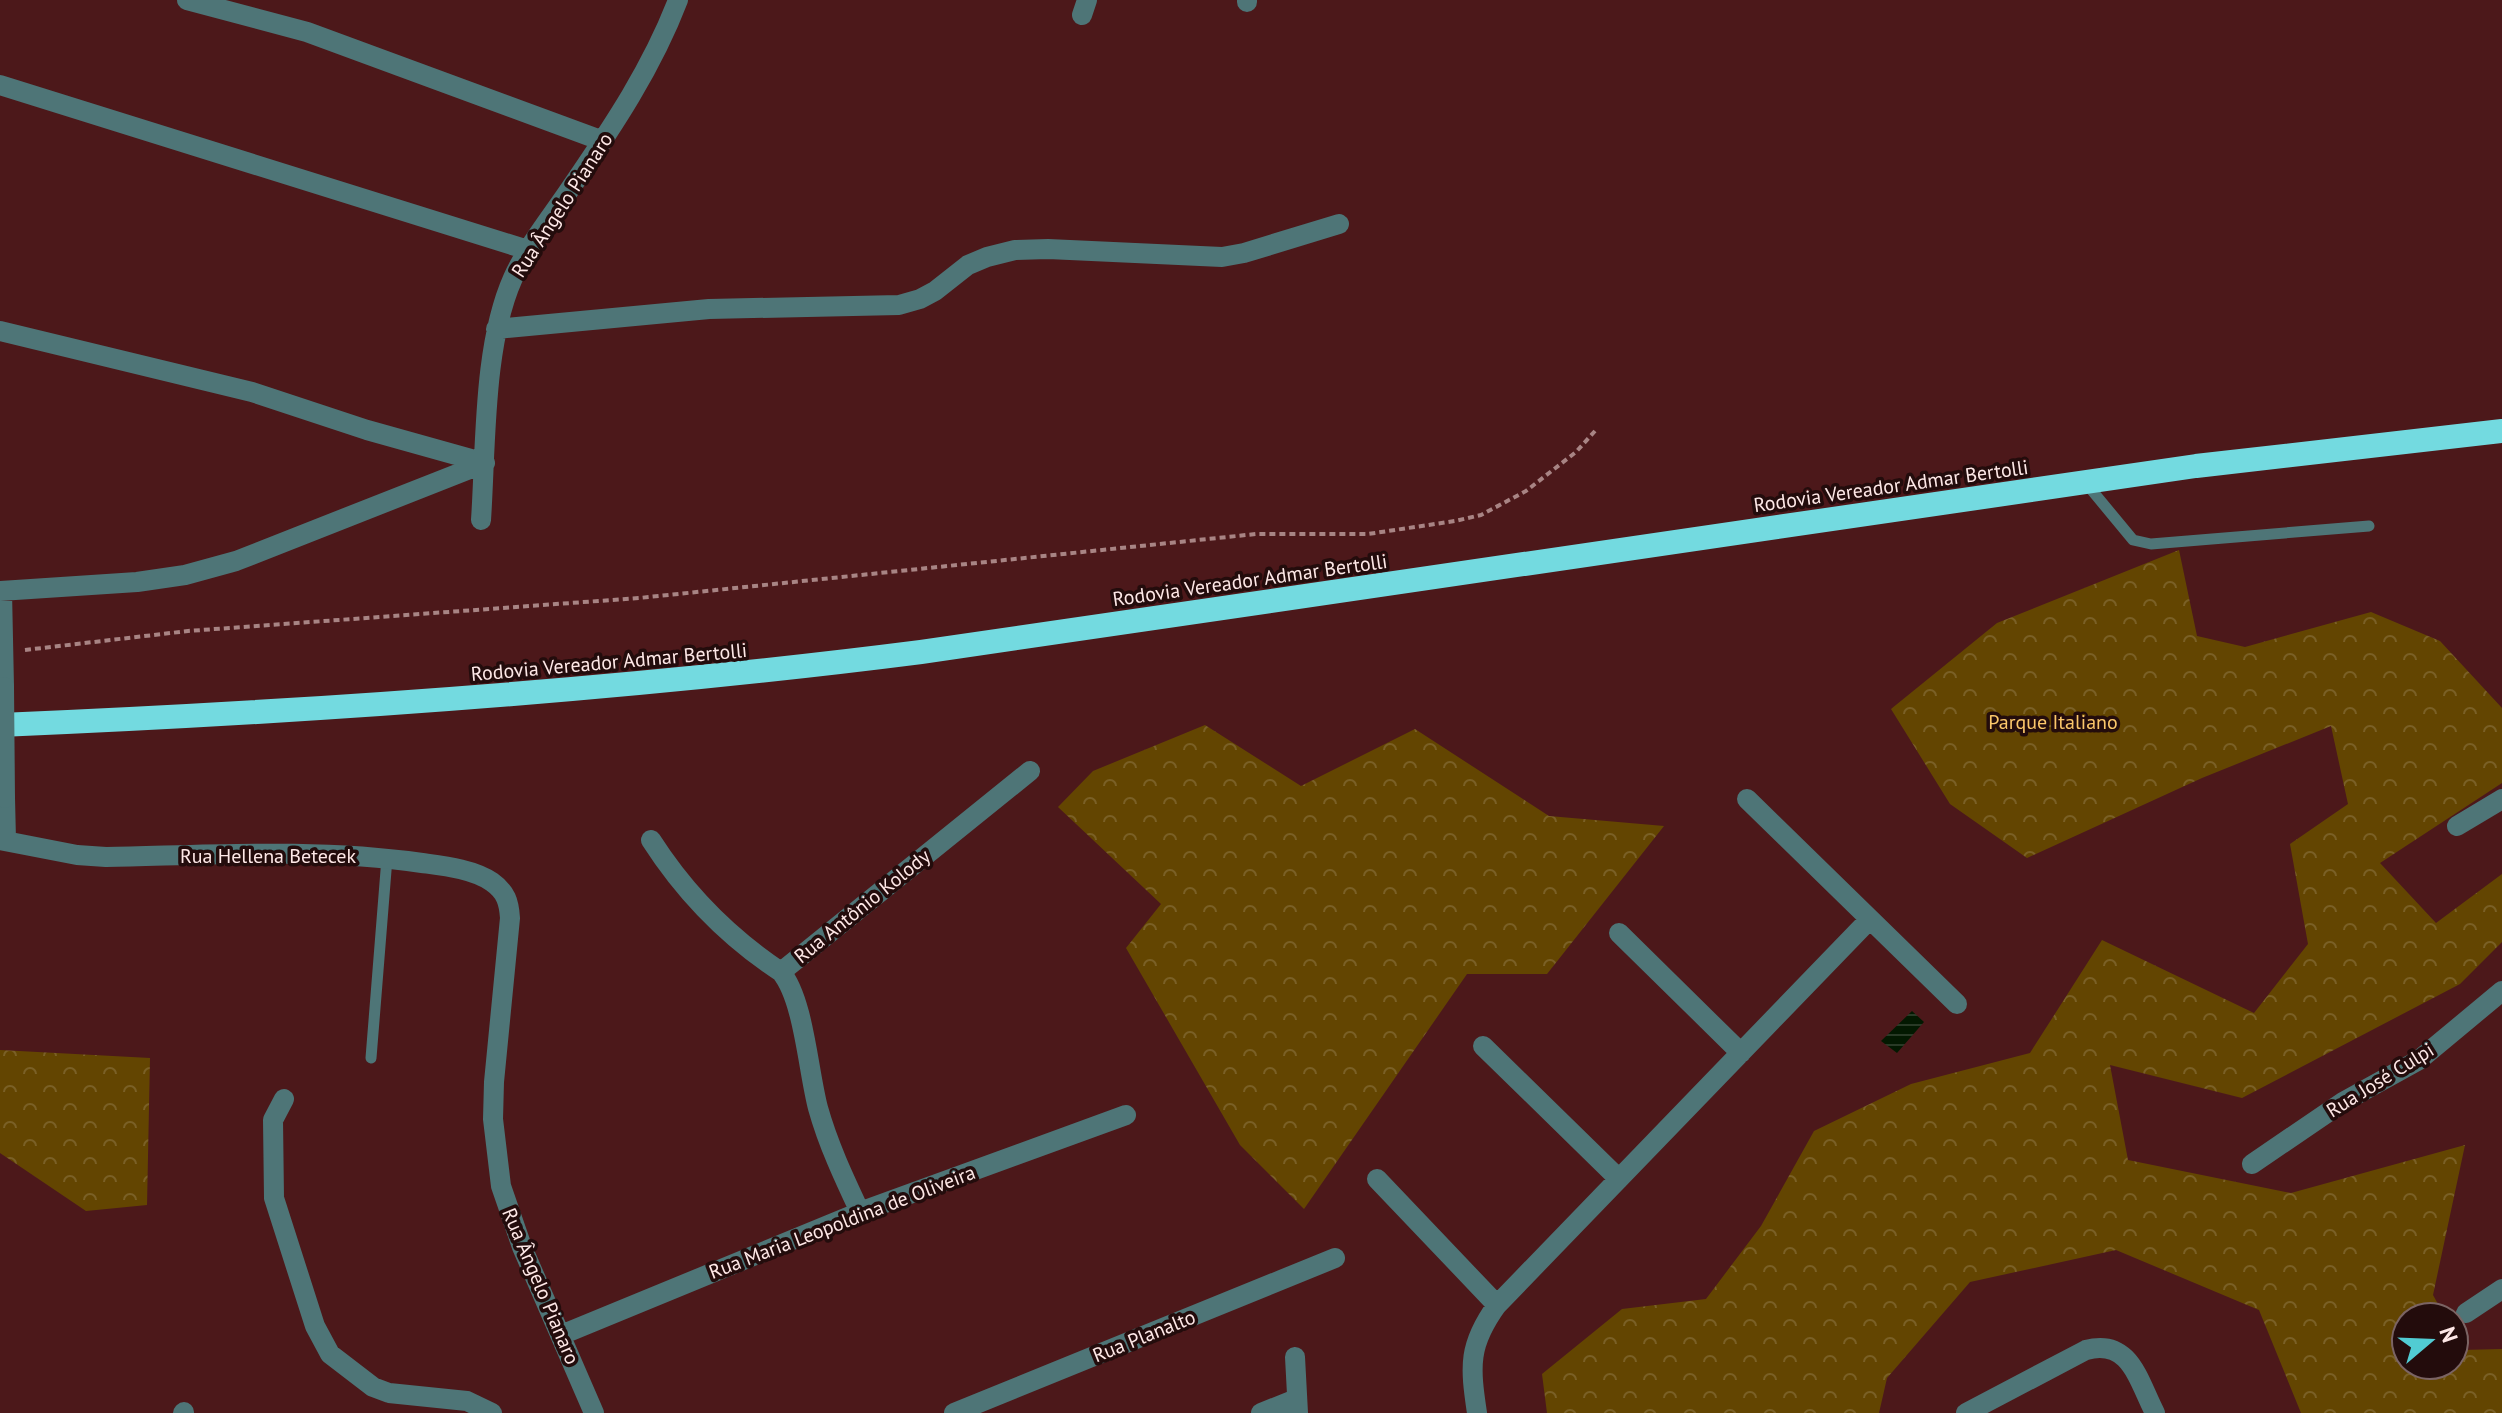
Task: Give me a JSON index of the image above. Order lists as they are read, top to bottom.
{
  "streets": {
    "highway": ["Rodovia Vereador Admar Bertolli"],
    "street": [
      "Rua Ângelo Pianaro",
      "Rua Hellena Betecek",
      "Rua Antônio Kolody",
      "Rua José Culpi",
      "Rua Maria Leopoldina de Oliveira",
      "Rua Planalto"
    ]
  },
  "crossings": [
    ["Rua Ângelo Pianaro", "Rua Hellena Betecek"],
    ["Rua Ângelo Pianaro", "Rua Maria Leopoldina de Oliveira"],
    ["Rua Antônio Kolody", "Rua Maria Leopoldina de Oliveira"]
  ],
  "parks": ["Parque Italiano"],
  "north": "right"
}
